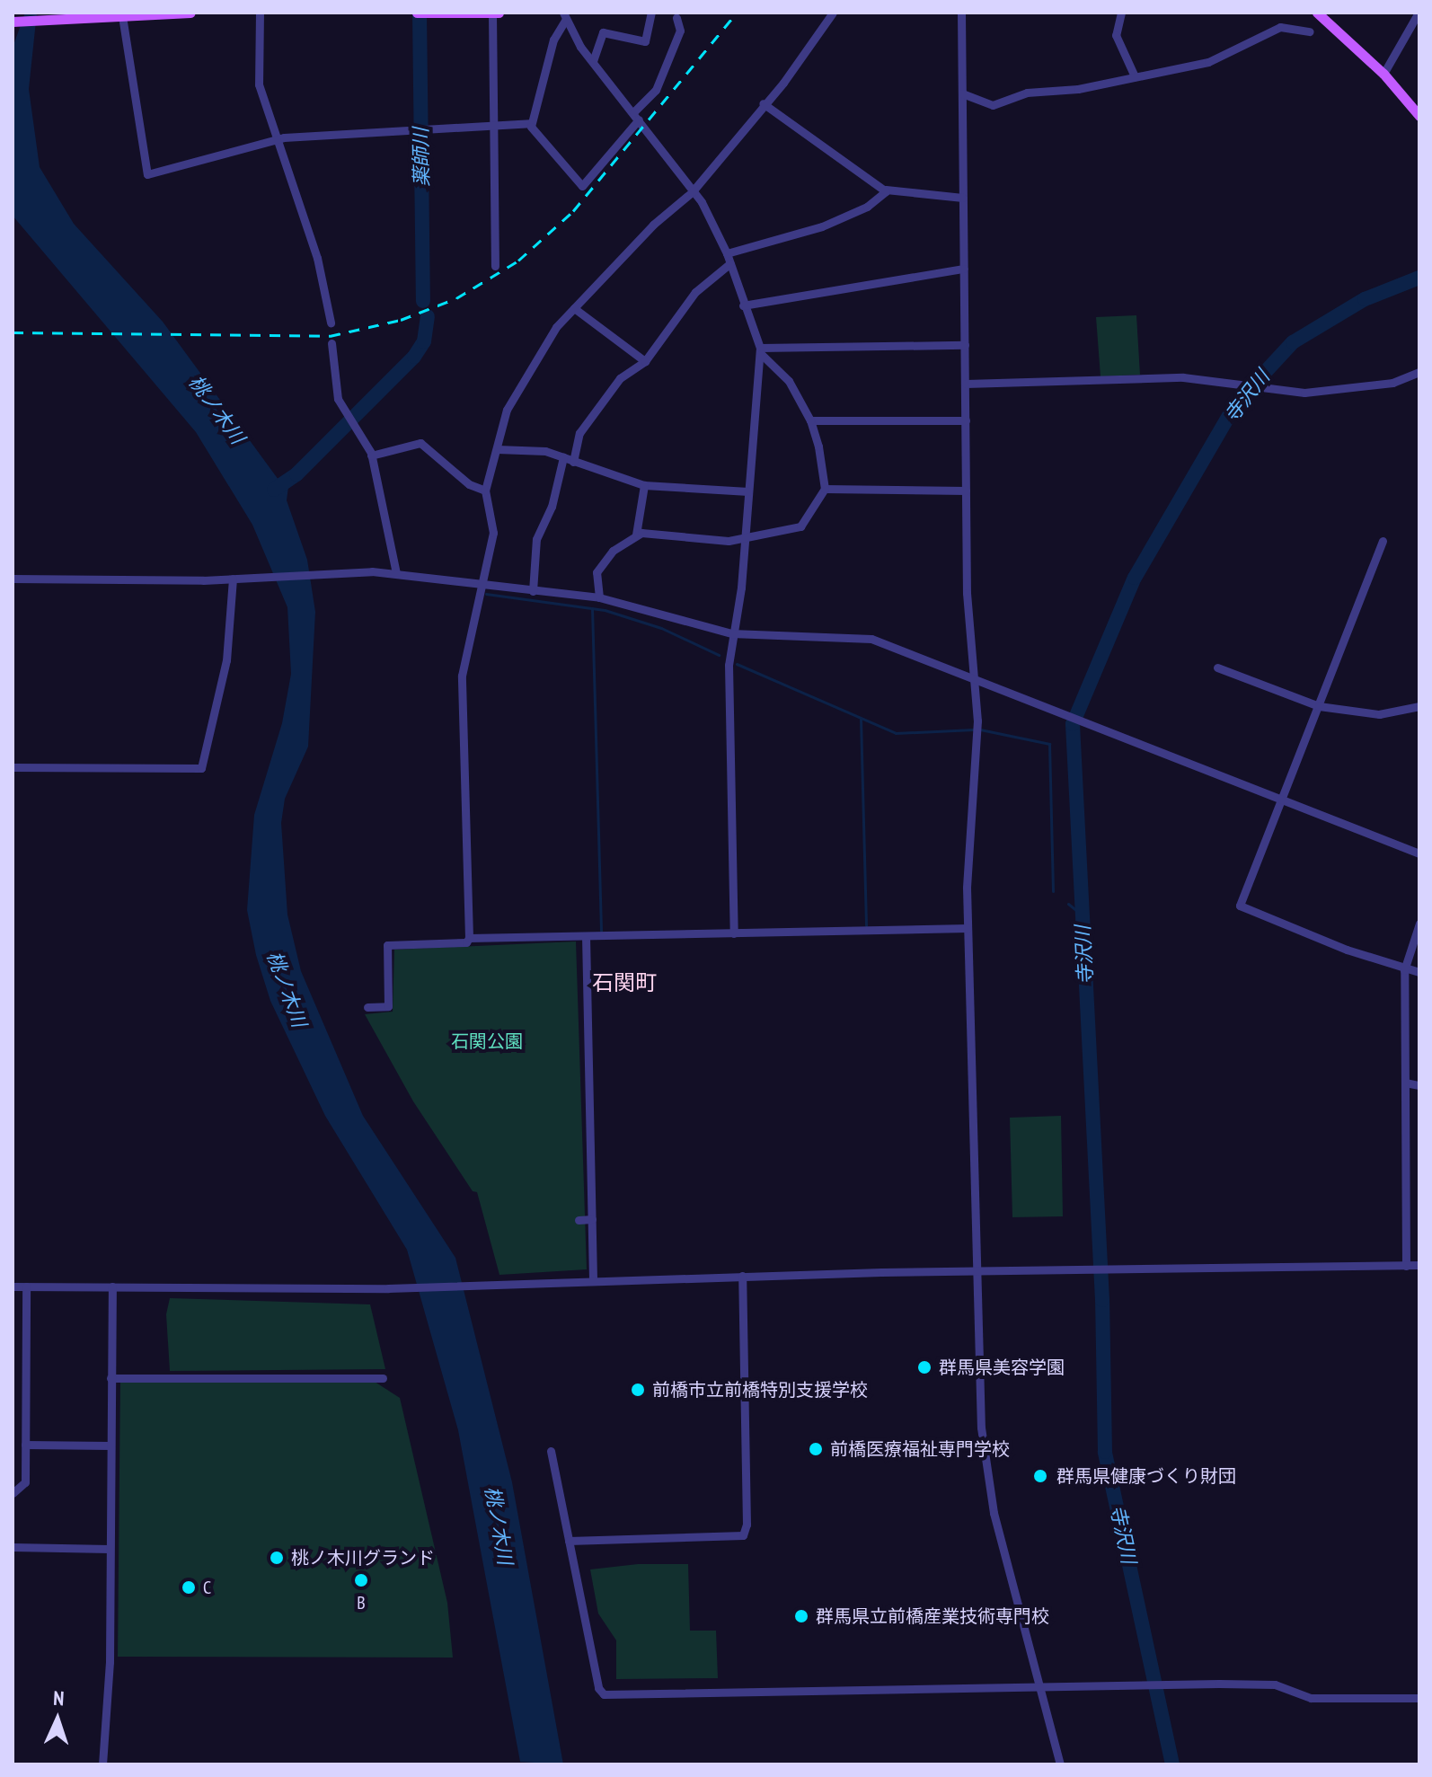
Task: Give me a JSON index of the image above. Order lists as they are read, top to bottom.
{
  "districts": ["石関町"],
  "water": ["薬師川", "寺沢川", "桃ノ木川"],
  "parks": ["石関公園"],
  "places": [
    "群馬県美容学園",
    "前橋市立前橋特別支援学校",
    "前橋医療福祉専門学校",
    "群馬県健康づくり財団",
    "桃ノ木川グランド",
    "B",
    "C",
    "群馬県立前橋産業技術専門校"
  ],
  "north": "top"
}
